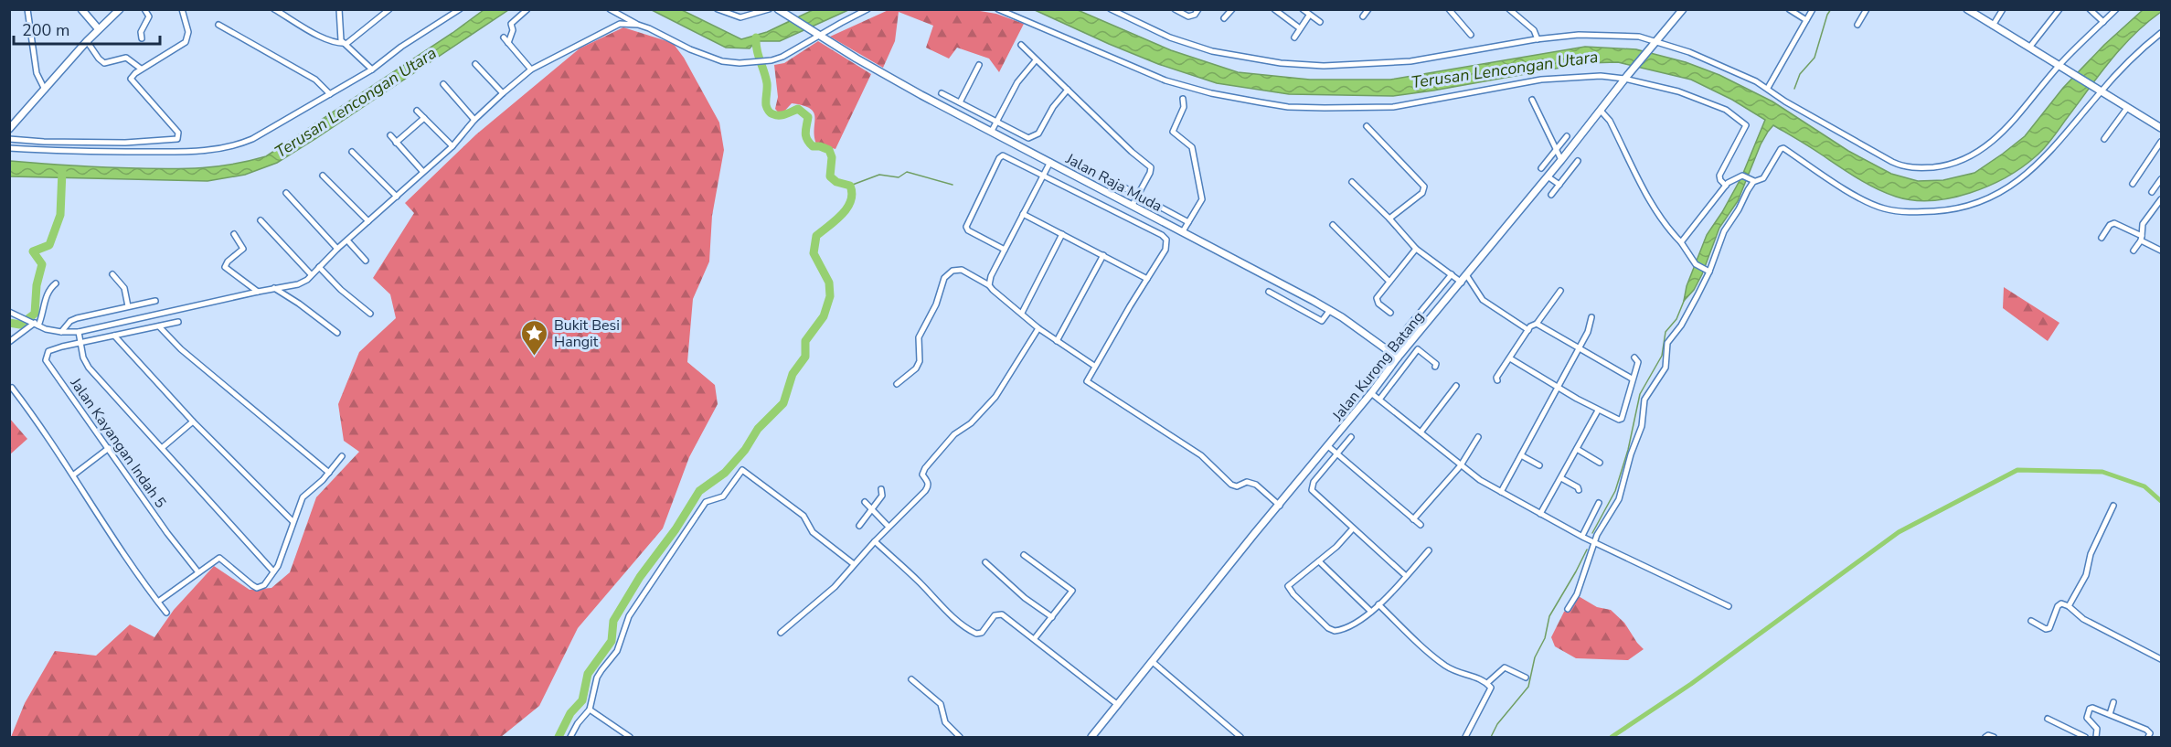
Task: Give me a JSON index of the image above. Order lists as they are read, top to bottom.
{
  "streets": {
    "street": ["Jalan Raja Muda", "Jalan Kurong Batang", "Jalan Kayangan Indah 5"]
  },
  "crossings": [
    ["Jalan Raja Muda", "Jalan Kurong Batang"]
  ],
  "water": ["Terusan Lencongan Utara"],
  "places": {
    "place": ["Bukit Besi Hangit"]
  },
  "scale_bar": "200 m"
}
